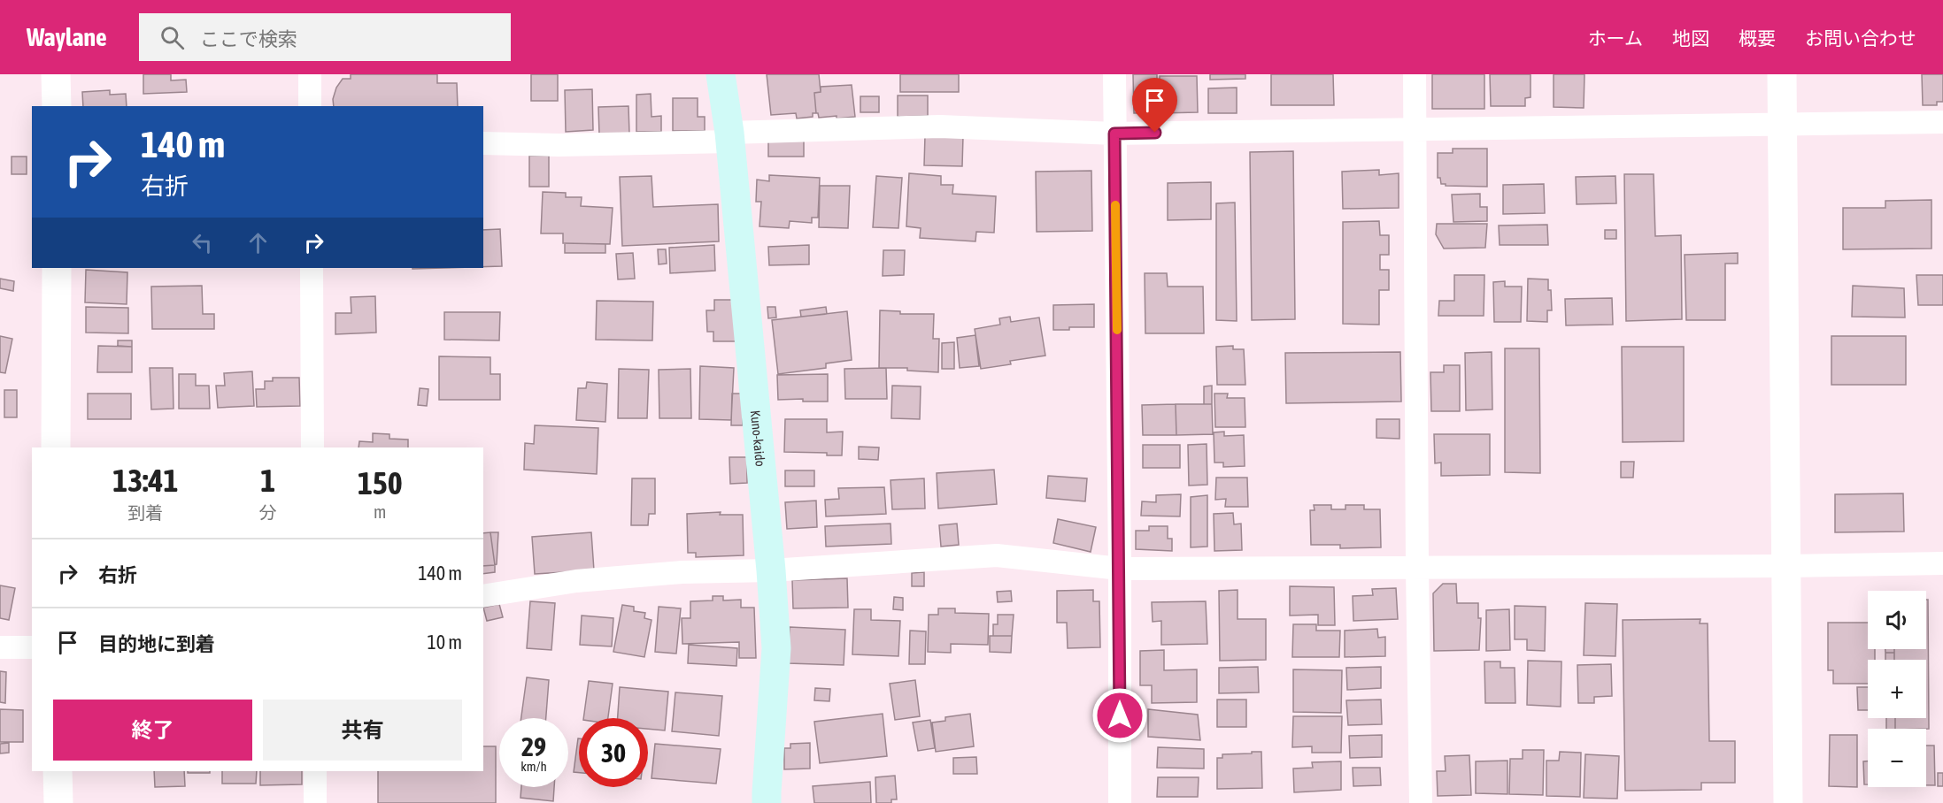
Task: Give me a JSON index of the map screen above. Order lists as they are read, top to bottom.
{
  "streets": {
    "main road": ["Kuno-kaido"]
  },
  "page": {
    "header": "Waylane",
    "search": "ここで検索",
    "nav": [
      "ホーム",
      "地図",
      "概要",
      "お問い合わせ"
    ],
    "turn": ["140 m", "右折"],
    "eta": [
      "13:41",
      "到着",
      "1",
      "分",
      "150",
      "m"
    ],
    "list": [
      {
        "name": "右折",
        "value": "140 m"
      },
      {
        "name": "目的地に到着",
        "value": "10 m"
      }
    ],
    "map_buttons": ["+", "−"],
    "buttons": ["終了", "共有"],
    "speed": "29 km/h",
    "limit": "30"
  }
}
